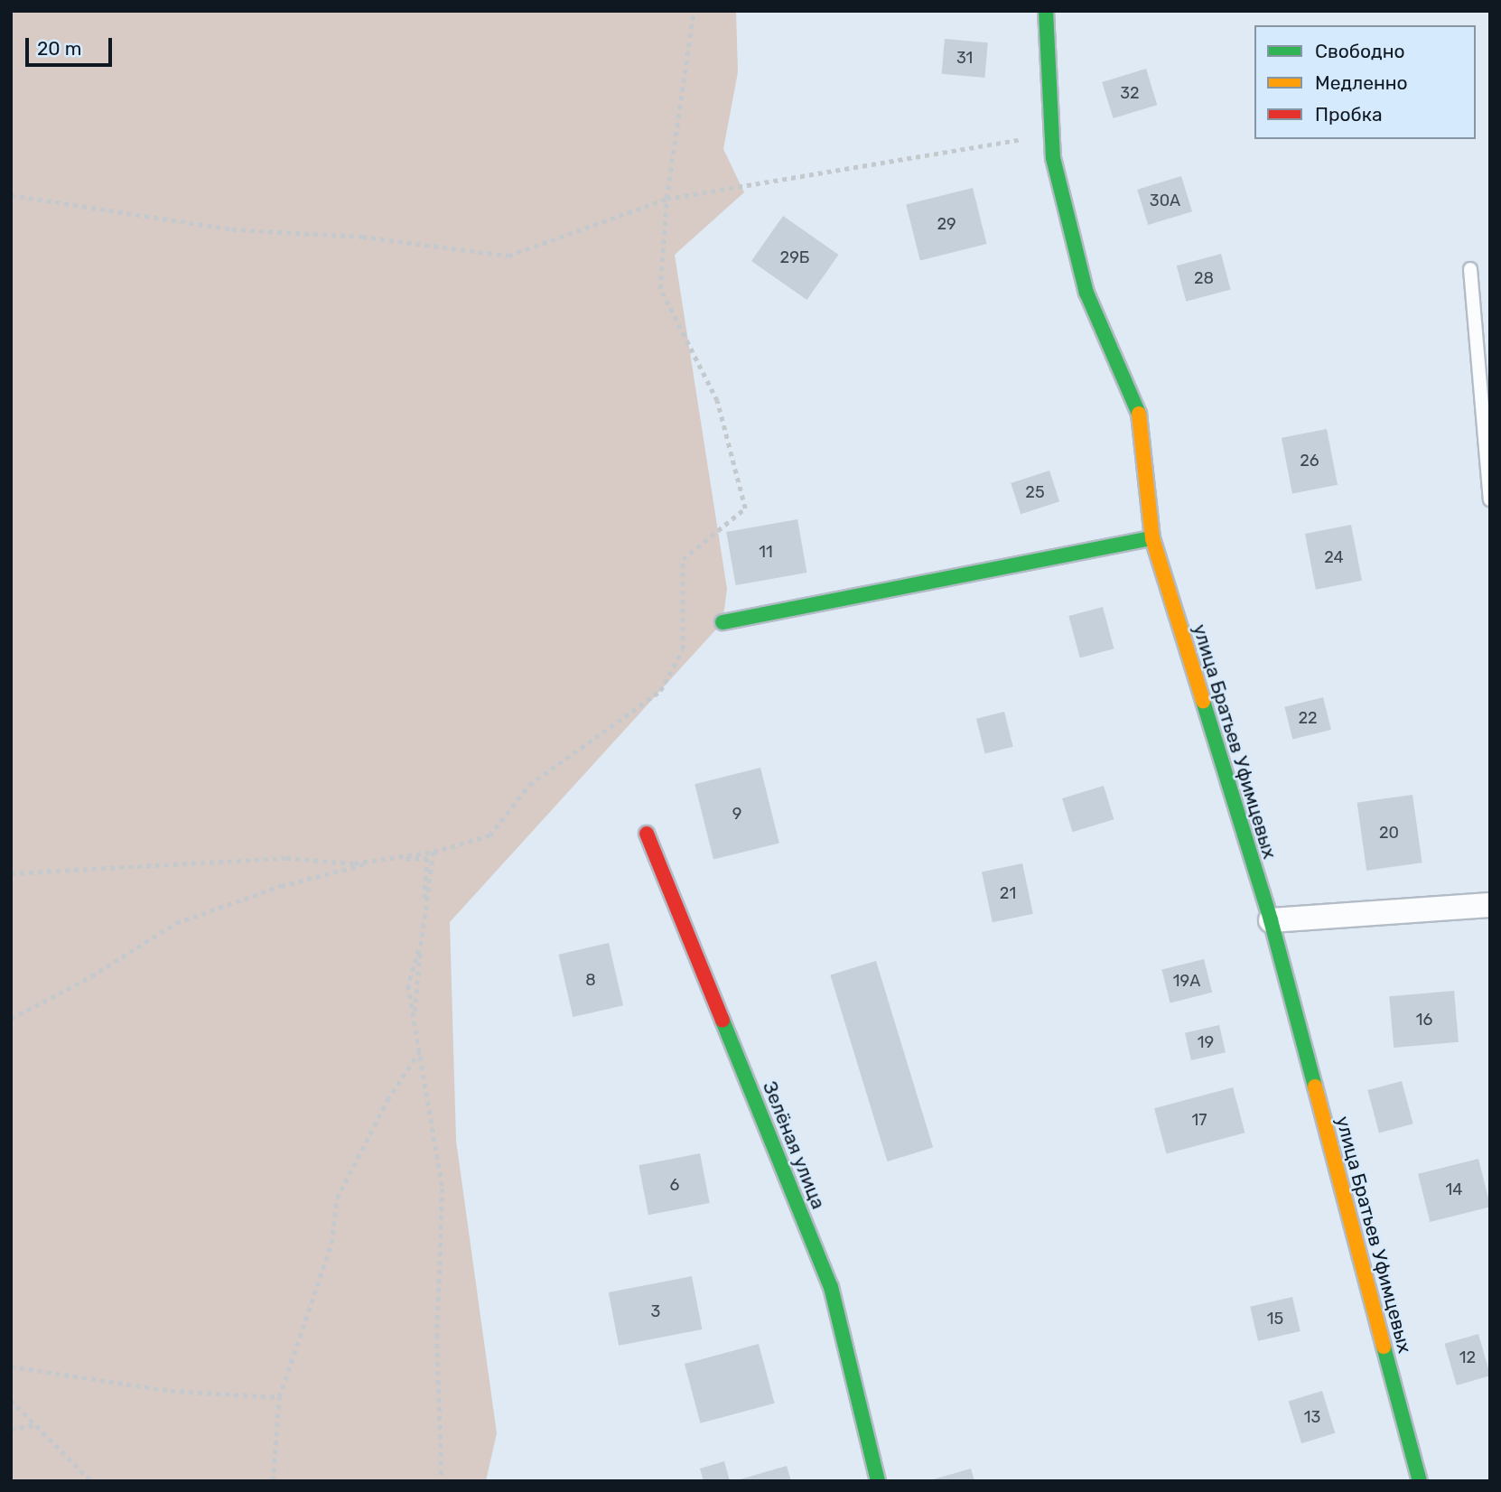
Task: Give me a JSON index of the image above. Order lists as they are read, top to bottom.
{
  "streets": {
    "street": ["улица Братьев Уфимцевых", "Зелёная улица"]
  },
  "house_numbers": [
    "31",
    "32",
    "30А",
    "29",
    "29Б",
    "28",
    "26",
    "25",
    "11",
    "24",
    "22",
    "9",
    "20",
    "21",
    "8",
    "19А",
    "16",
    "19",
    "17",
    "6",
    "14",
    "3",
    "15",
    "12",
    "13"
  ],
  "legend": ["Свободно", "Медленно", "Пробка"],
  "scale_bar": "20 m"
}
